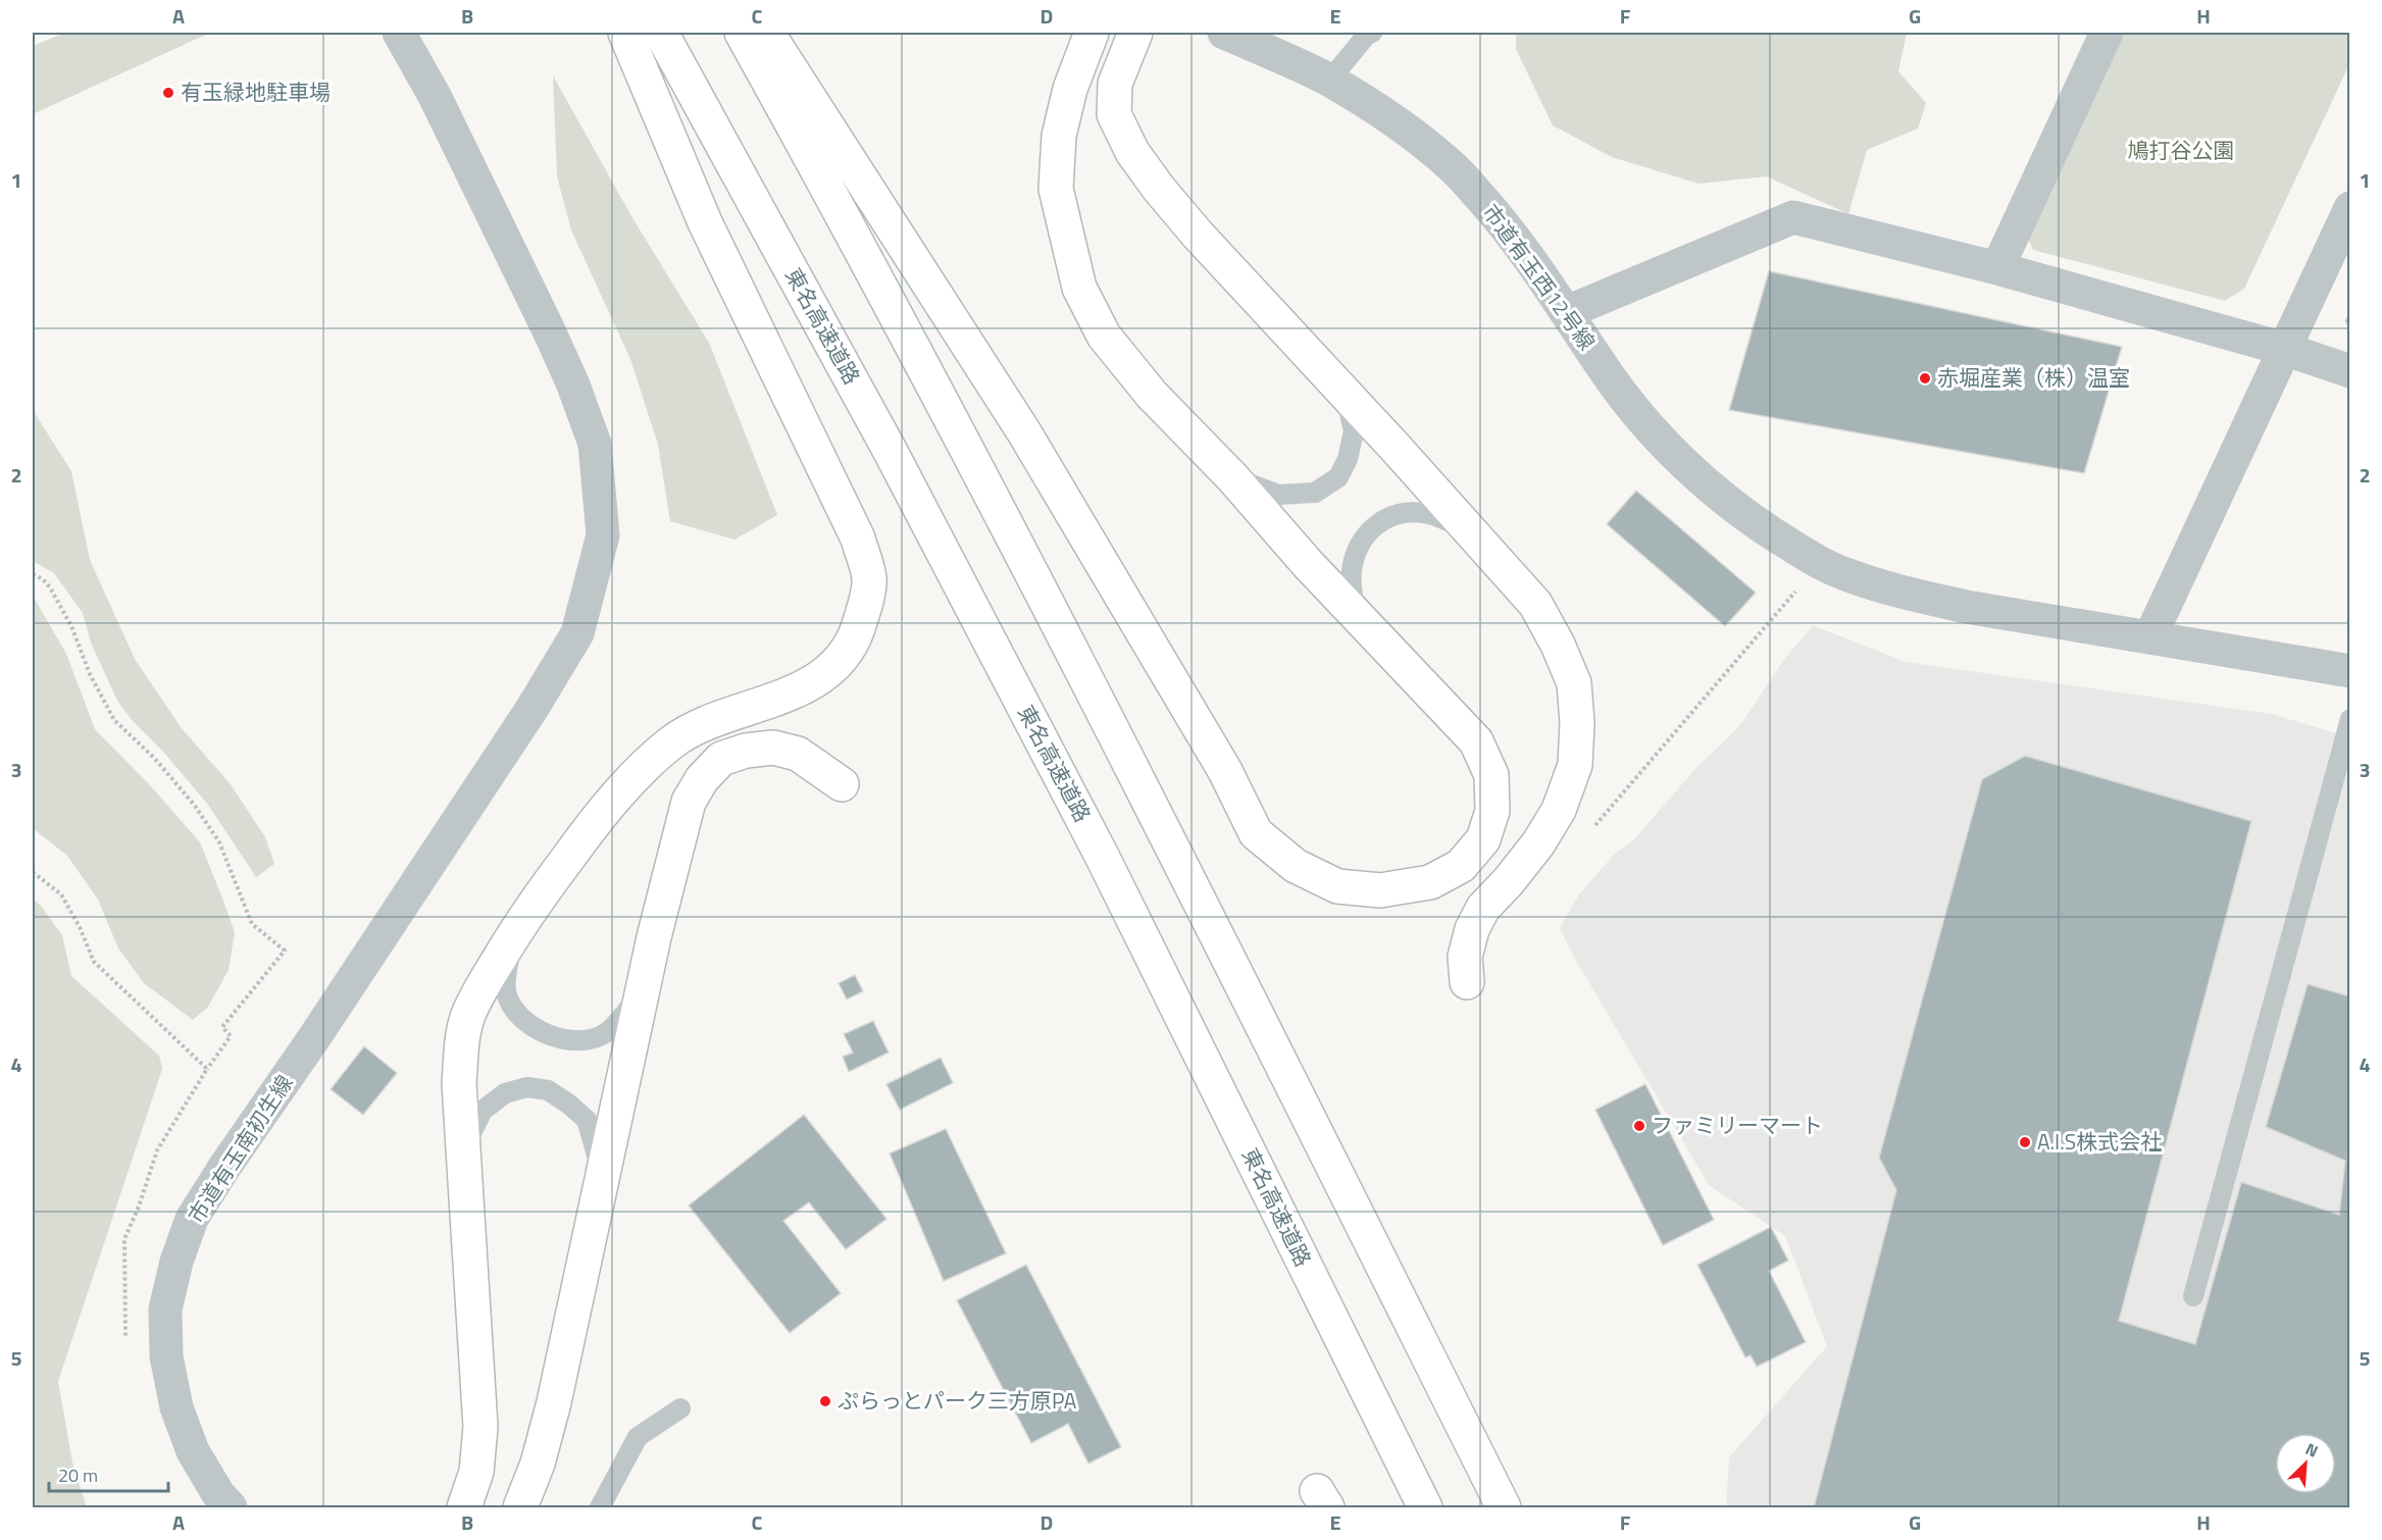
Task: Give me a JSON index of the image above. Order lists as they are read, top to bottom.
{
  "streets": {
    "highway": ["東名高速道路"],
    "street": ["市道有玉西12号線", "市道有玉南初生線"]
  },
  "parks": ["鳩打谷公園"],
  "places": [
    "有玉緑地駐車場",
    "赤堀産業（株）温室",
    "ファミリーマート",
    "A.I.S株式会社",
    "ぷらっとパーク三方原PA"
  ],
  "scale_bar": "20 m",
  "north": "top right",
  "grid": {
    "columns": [
      "A",
      "B",
      "C",
      "D",
      "E",
      "F",
      "G",
      "H"
    ],
    "rows": [
      "1",
      "2",
      "3",
      "4",
      "5"
    ]
  }
}
